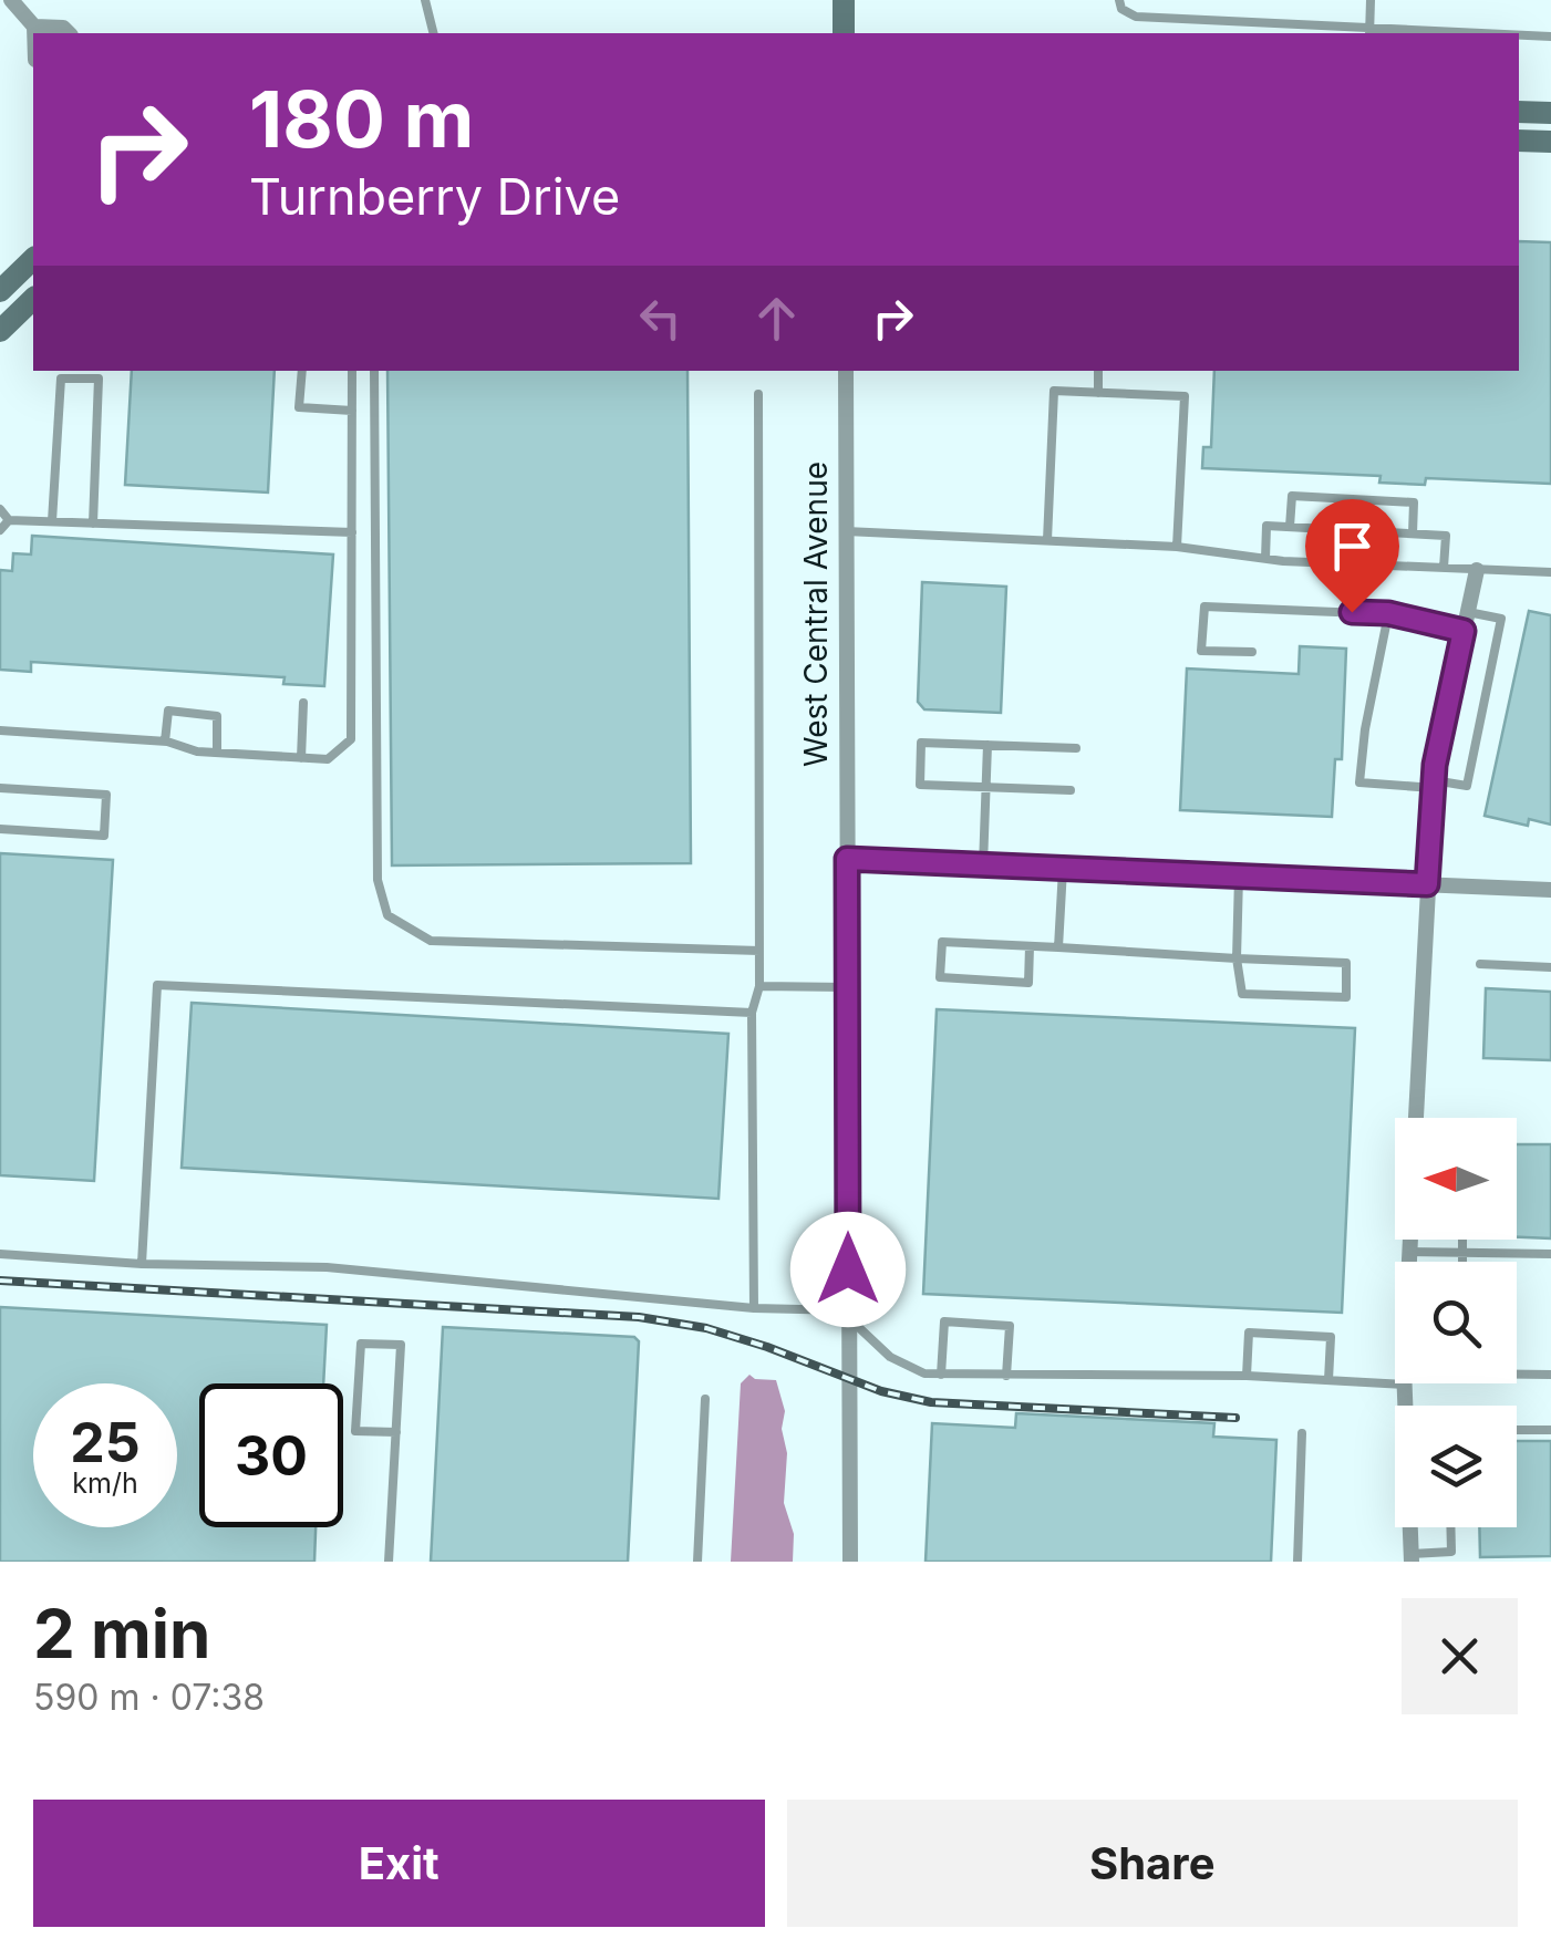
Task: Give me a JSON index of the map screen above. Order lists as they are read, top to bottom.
{
  "streets": {
    "street": ["West Central Avenue"]
  },
  "north": "left",
  "page": {
    "turn": ["180 m", "Turnberry Drive"],
    "speed": "25 km/h",
    "limit": "30",
    "heading": ["2 min", "590 m · 07:38"],
    "buttons": ["Exit", "Share"]
  }
}
